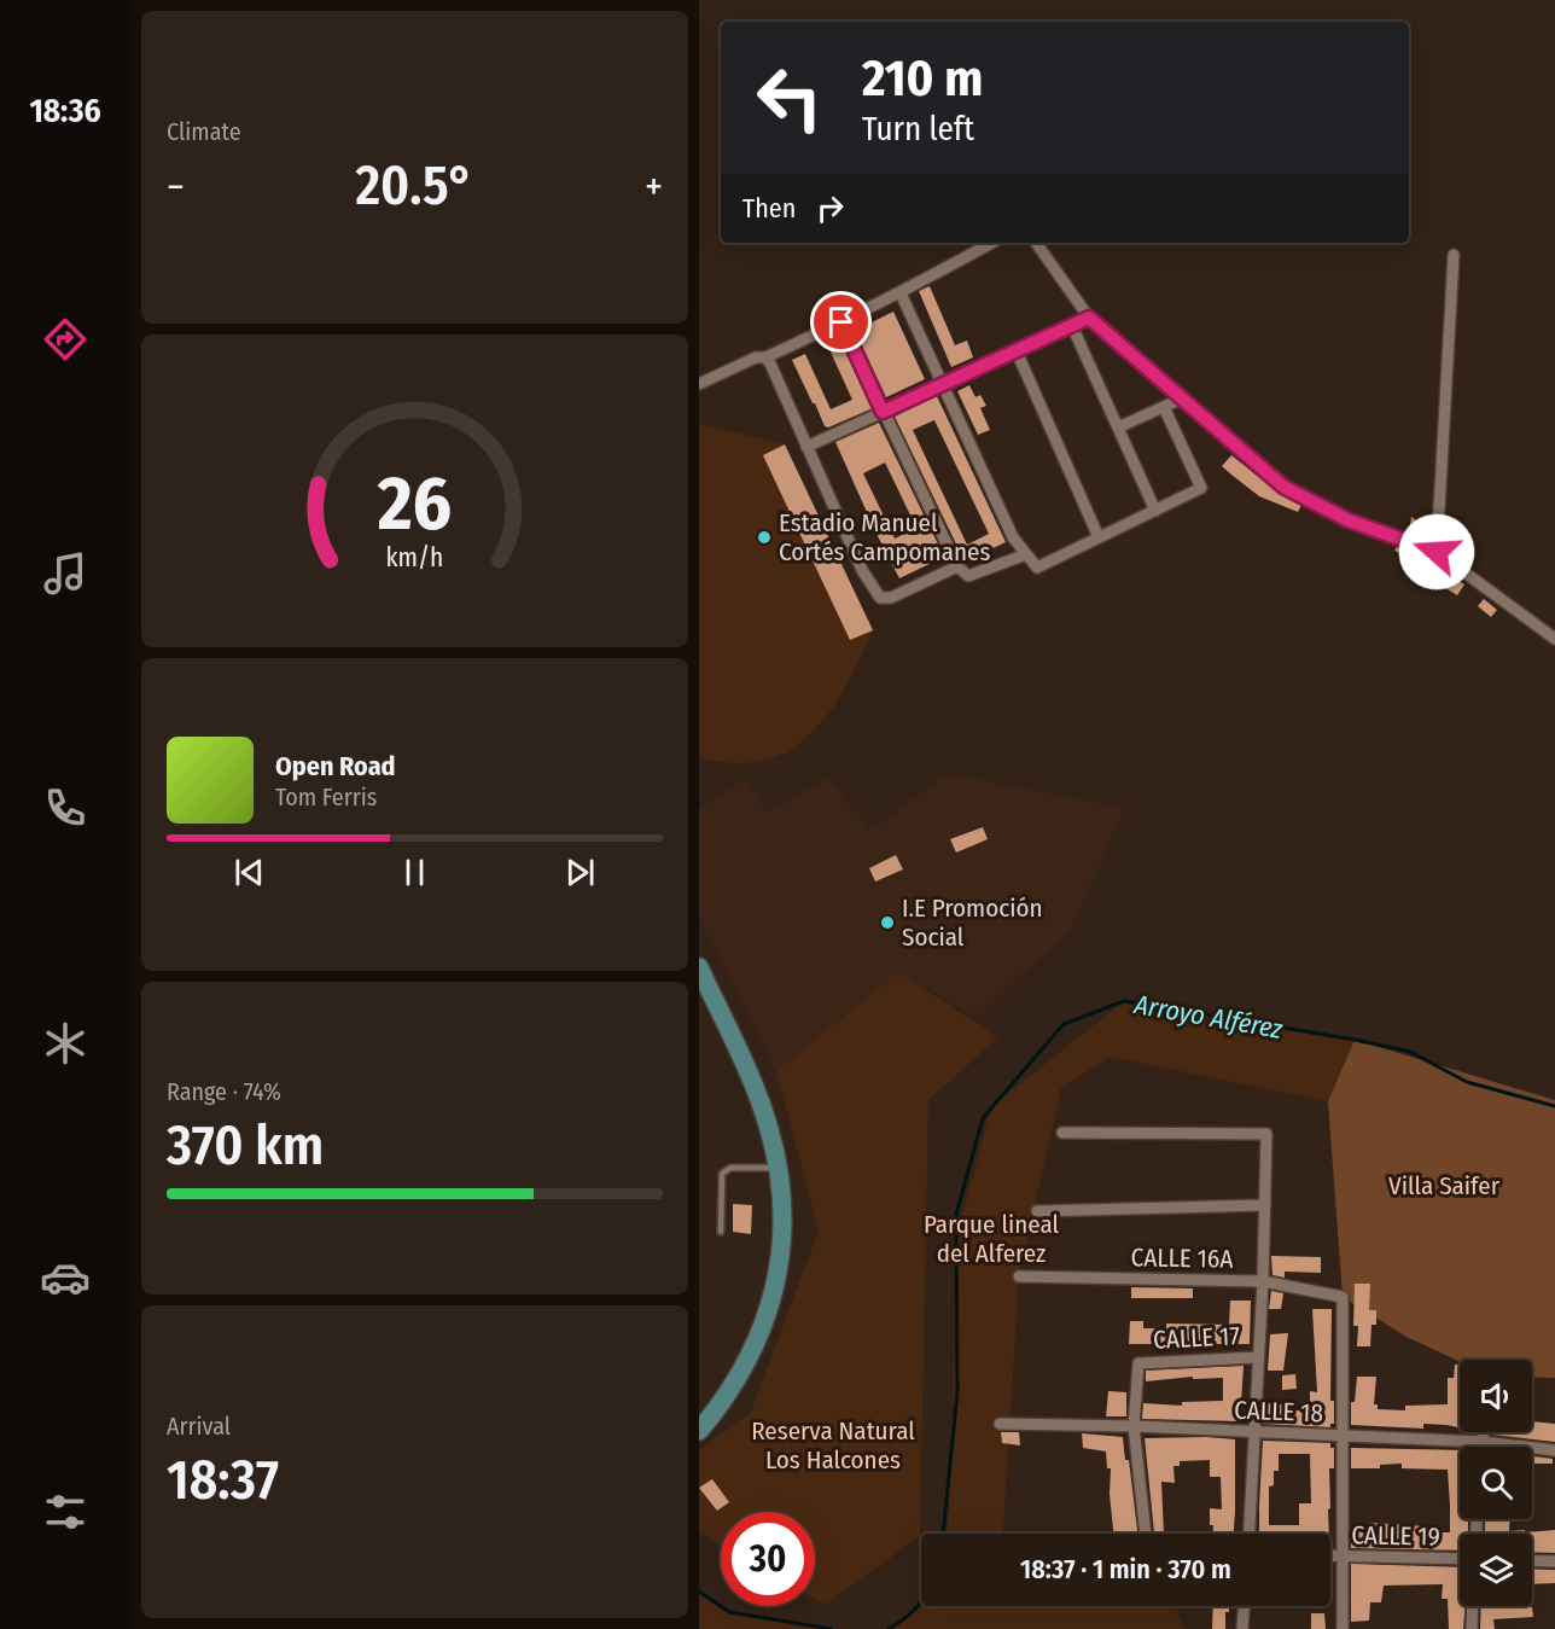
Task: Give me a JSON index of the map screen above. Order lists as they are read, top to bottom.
{
  "streets": {
    "street": [
      "CALLE 16A",
      "CALLE 17",
      "CALLE 18",
      "CALLE 19"
    ]
  },
  "crossings": [
    ["CALLE 16A", "CALLE 18"],
    ["CALLE 17", "CALLE 18"]
  ],
  "water": ["Arroyo Alférez"],
  "parks": ["Villa Saifer", "Parque lineal del Alferez", "Reserva Natural Los Halcones"],
  "places": ["Estadio Manuel Cortés Campomanes", "I.E Promoción Social"],
  "page": {
    "tabs": "18:36",
    "tile": [
      "Climate",
      ["Range · 74%", "370 km"],
      ["Arrival", "18:37"]
    ],
    "turn": ["210 m", "Turn left"],
    "heat": ["−", "20.5°", "+"],
    "then": "Then",
    "song": ["Open Road", "Tom Ferris"],
    "limit": "30",
    "trip": "18:37 · 1 min · 370 m",
    "gauge": ["26", "km/h"]
  }
}
